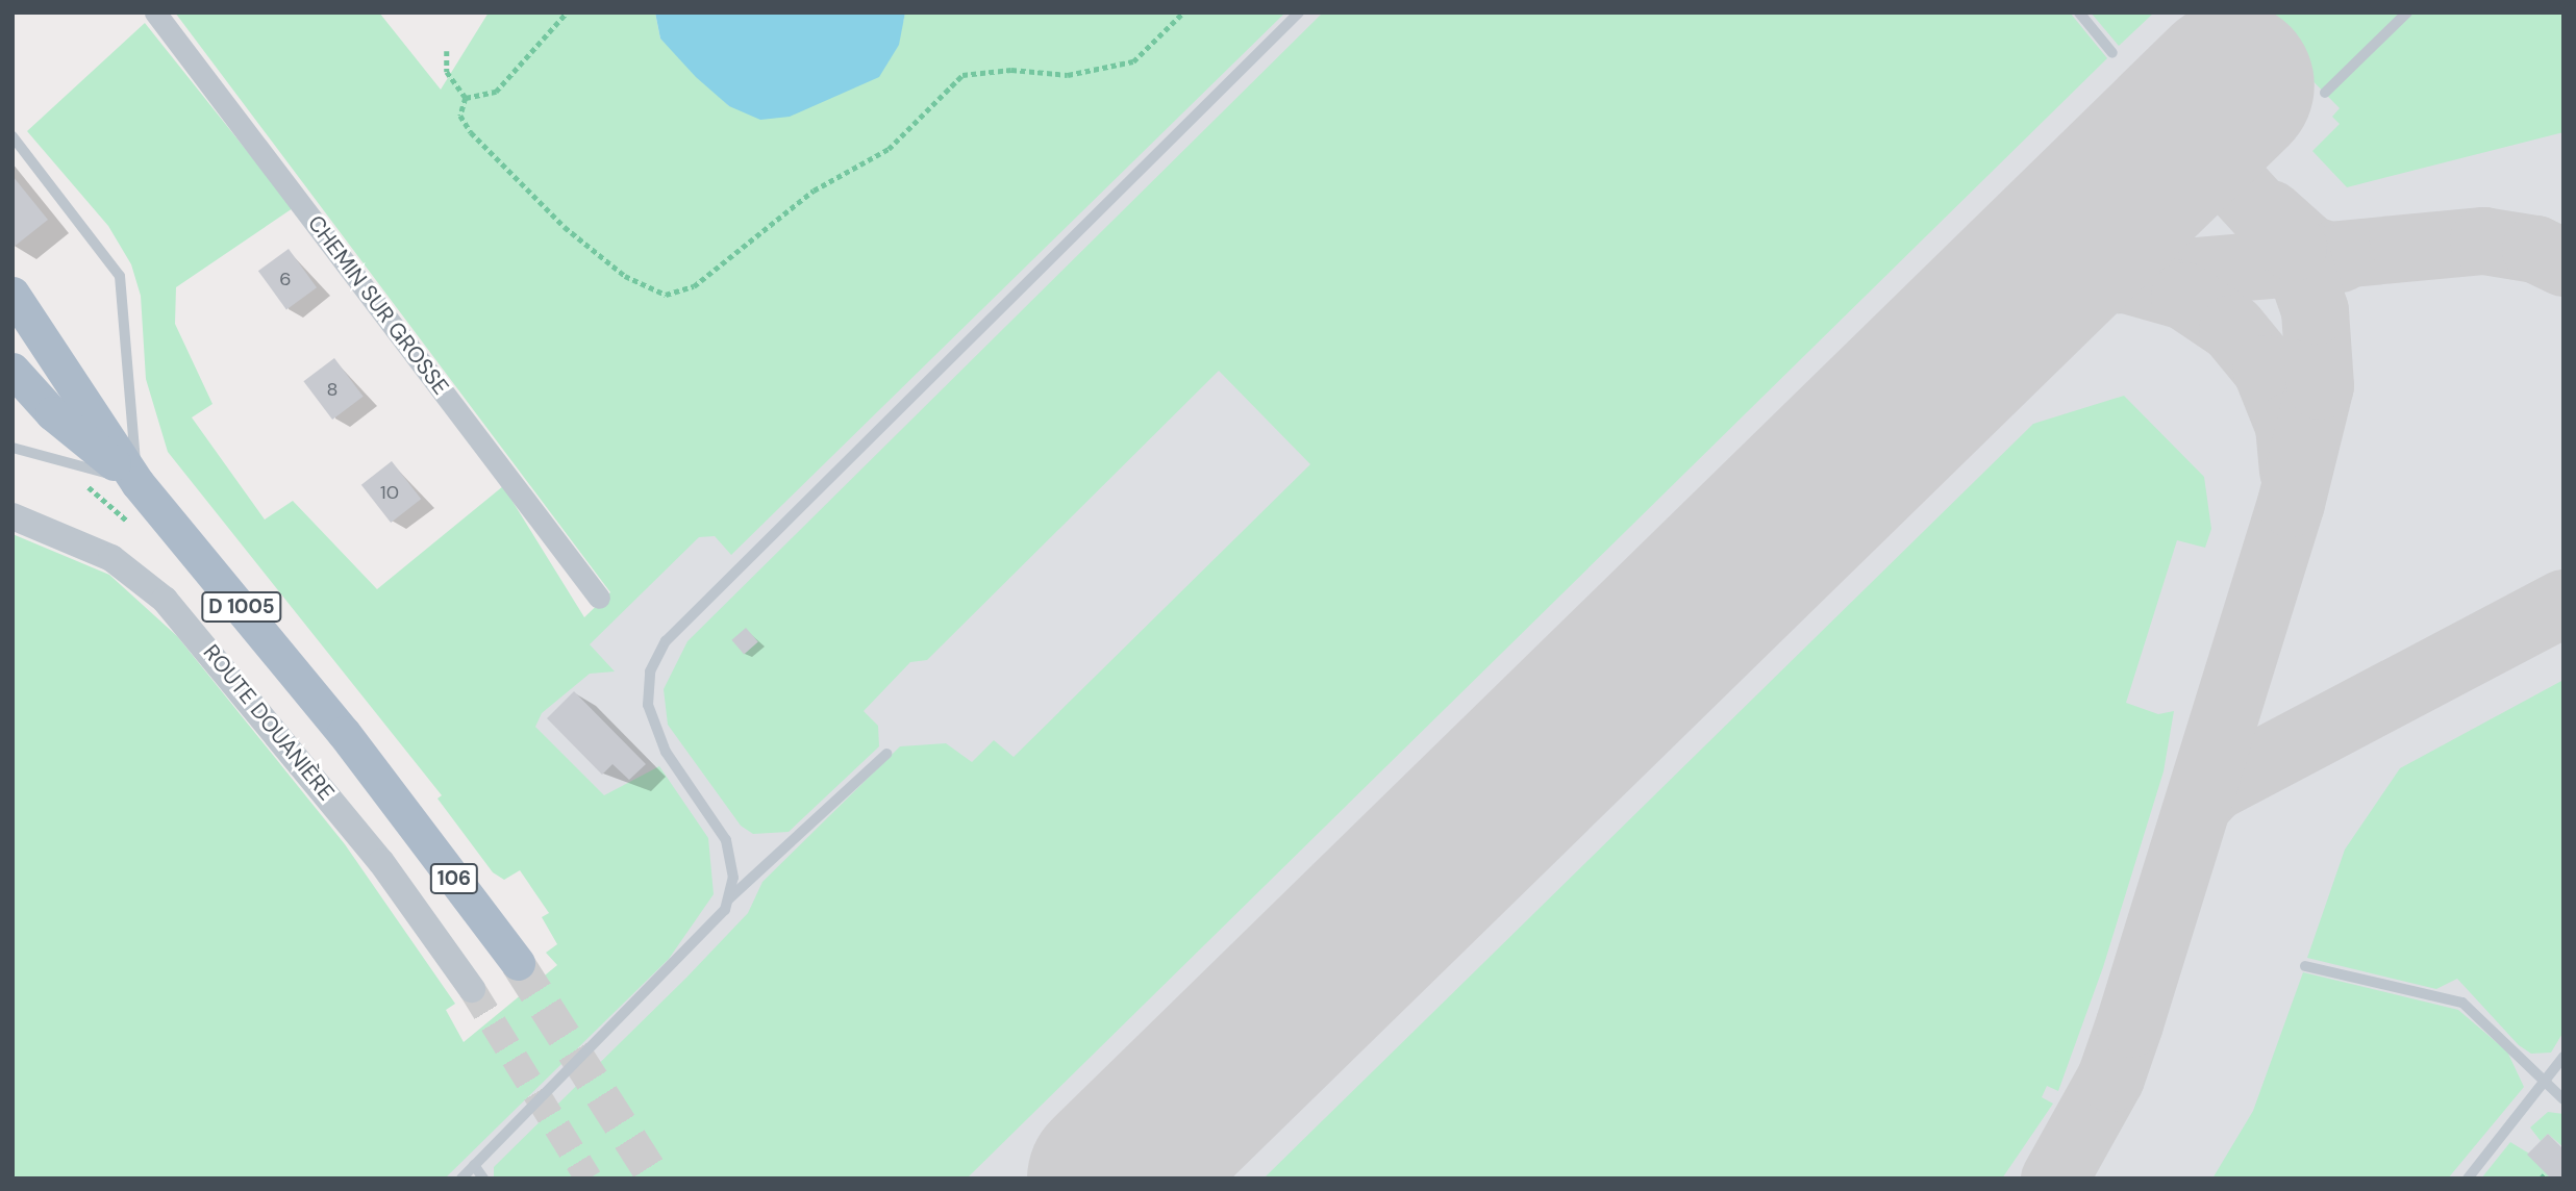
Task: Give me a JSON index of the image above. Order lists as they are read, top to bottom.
{
  "streets": {
    "main road": ["D 1005", "106"],
    "street": ["CHEMIN SUR GROSSE", "ROUTE DOUANIÈRE"]
  },
  "crossings": [
    ["D 1005", "106"]
  ],
  "house_numbers": ["6", "8", "10"]
}
